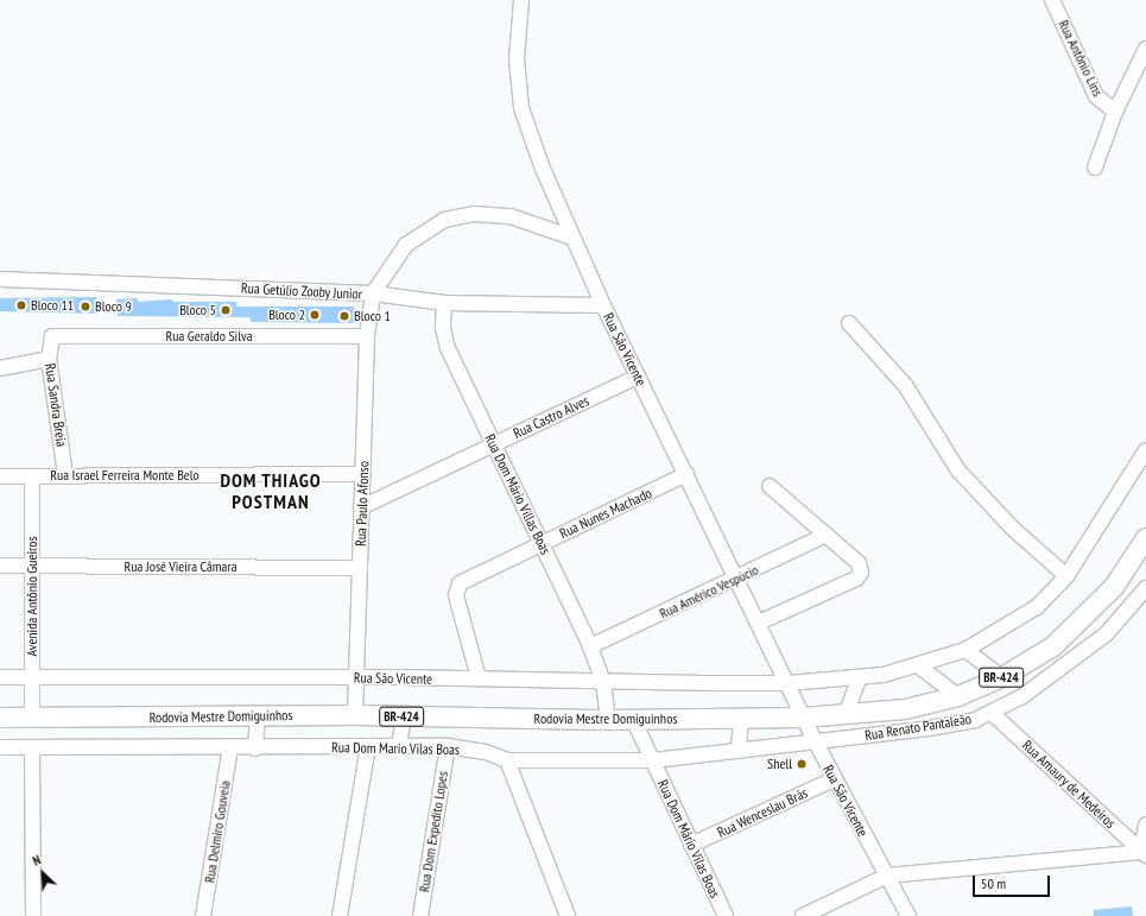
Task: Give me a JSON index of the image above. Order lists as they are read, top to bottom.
{
  "streets": {
    "main road": ["BR-424", "Rodovia Mestre Domiguinhos"],
    "street": [
      "Rua Antônio Lins",
      "Rua Getúlio Zooby Junior",
      "Rua Geraldo Silva",
      "Rua São Vicente",
      "Rua Sandra Breia",
      "Rua Castro Alves",
      "Rua Israel Ferreira Monte Belo",
      "Rua Dom Mário Villas Boas",
      "Rua Paulo Afonso",
      "Rua Nunes Machado",
      "Rua José Vieira Câmara",
      "Rua Américo Vespúcio",
      "Avenida Antônio Gueiros",
      "Rua Renato Pantaleão",
      "Rua Dom Mario Vilas Boas",
      "Rua Amaury de Medeiros",
      "Rua Wenceslau Brás",
      "Rua Delmiro Gouveia",
      "Rua Dom Expedito Lopes",
      "Rua Dom Mário Vilas Boas"
    ]
  },
  "crossings": [
    ["Rua Getúlio Zooby Junior", "Rua São Vicente"],
    ["Rua Getúlio Zooby Junior", "Rua Dom Mário Villas Boas"],
    ["Rua Getúlio Zooby Junior", "Rua Paulo Afonso"],
    ["Rua Geraldo Silva", "Rua Sandra Breia"],
    ["Rua Geraldo Silva", "Rua Paulo Afonso"],
    ["Rua São Vicente", "Rua Castro Alves"],
    ["Rua São Vicente", "Rua Dom Mário Villas Boas"],
    ["Rua São Vicente", "Rua Paulo Afonso"],
    ["Rua São Vicente", "Rua Nunes Machado"],
    ["Rua São Vicente", "Rua Américo Vespúcio"],
    ["Rua São Vicente", "Avenida Antônio Gueiros"],
    ["Rua São Vicente", "Rodovia Mestre Domiguinhos"],
    ["Rua São Vicente", "Rua Renato Pantaleão"],
    ["Rua São Vicente", "Rua Dom Mario Vilas Boas"],
    ["Rua São Vicente", "Rua Wenceslau Brás"],
    ["Rua Sandra Breia", "Rua Israel Ferreira Monte Belo"],
    ["Rua Castro Alves", "Rua Dom Mário Villas Boas"],
    ["Rua Castro Alves", "Rua Paulo Afonso"],
    ["Rua Israel Ferreira Monte Belo", "Rua Paulo Afonso"],
    ["Rua Israel Ferreira Monte Belo", "Avenida Antônio Gueiros"],
    ["Rua Dom Mário Villas Boas", "Rua Nunes Machado"],
    ["Rua Dom Mário Villas Boas", "Rua Américo Vespúcio"],
    ["Rua Dom Mário Villas Boas", "Rodovia Mestre Domiguinhos"],
    ["Rua Paulo Afonso", "Rua José Vieira Câmara"],
    ["Rua Paulo Afonso", "Rodovia Mestre Domiguinhos"],
    ["Rua José Vieira Câmara", "Avenida Antônio Gueiros"],
    ["Avenida Antônio Gueiros", "Rodovia Mestre Domiguinhos"],
    ["Rodovia Mestre Domiguinhos", "Rua Dom Mário Vilas Boas"],
    ["Rua Renato Pantaleão", "Rua Dom Mario Vilas Boas"],
    ["Rua Renato Pantaleão", "Rua Amaury de Medeiros"],
    ["Rua Dom Mario Vilas Boas", "Rua Delmiro Gouveia"],
    ["Rua Dom Mario Vilas Boas", "Rua Dom Expedito Lopes"],
    ["Rua Dom Mario Vilas Boas", "Rua Dom Mário Vilas Boas"],
    ["Rua Wenceslau Brás", "Rua Dom Mário Vilas Boas"]
  ],
  "districts": ["DOM THIAGO POSTMAN"],
  "places": [
    "Bloco 11",
    "Bloco 9",
    "Bloco 5",
    "Bloco 2",
    "Bloco 1",
    "Shell"
  ],
  "scale_bar": "50 m",
  "north": "top left"
}
